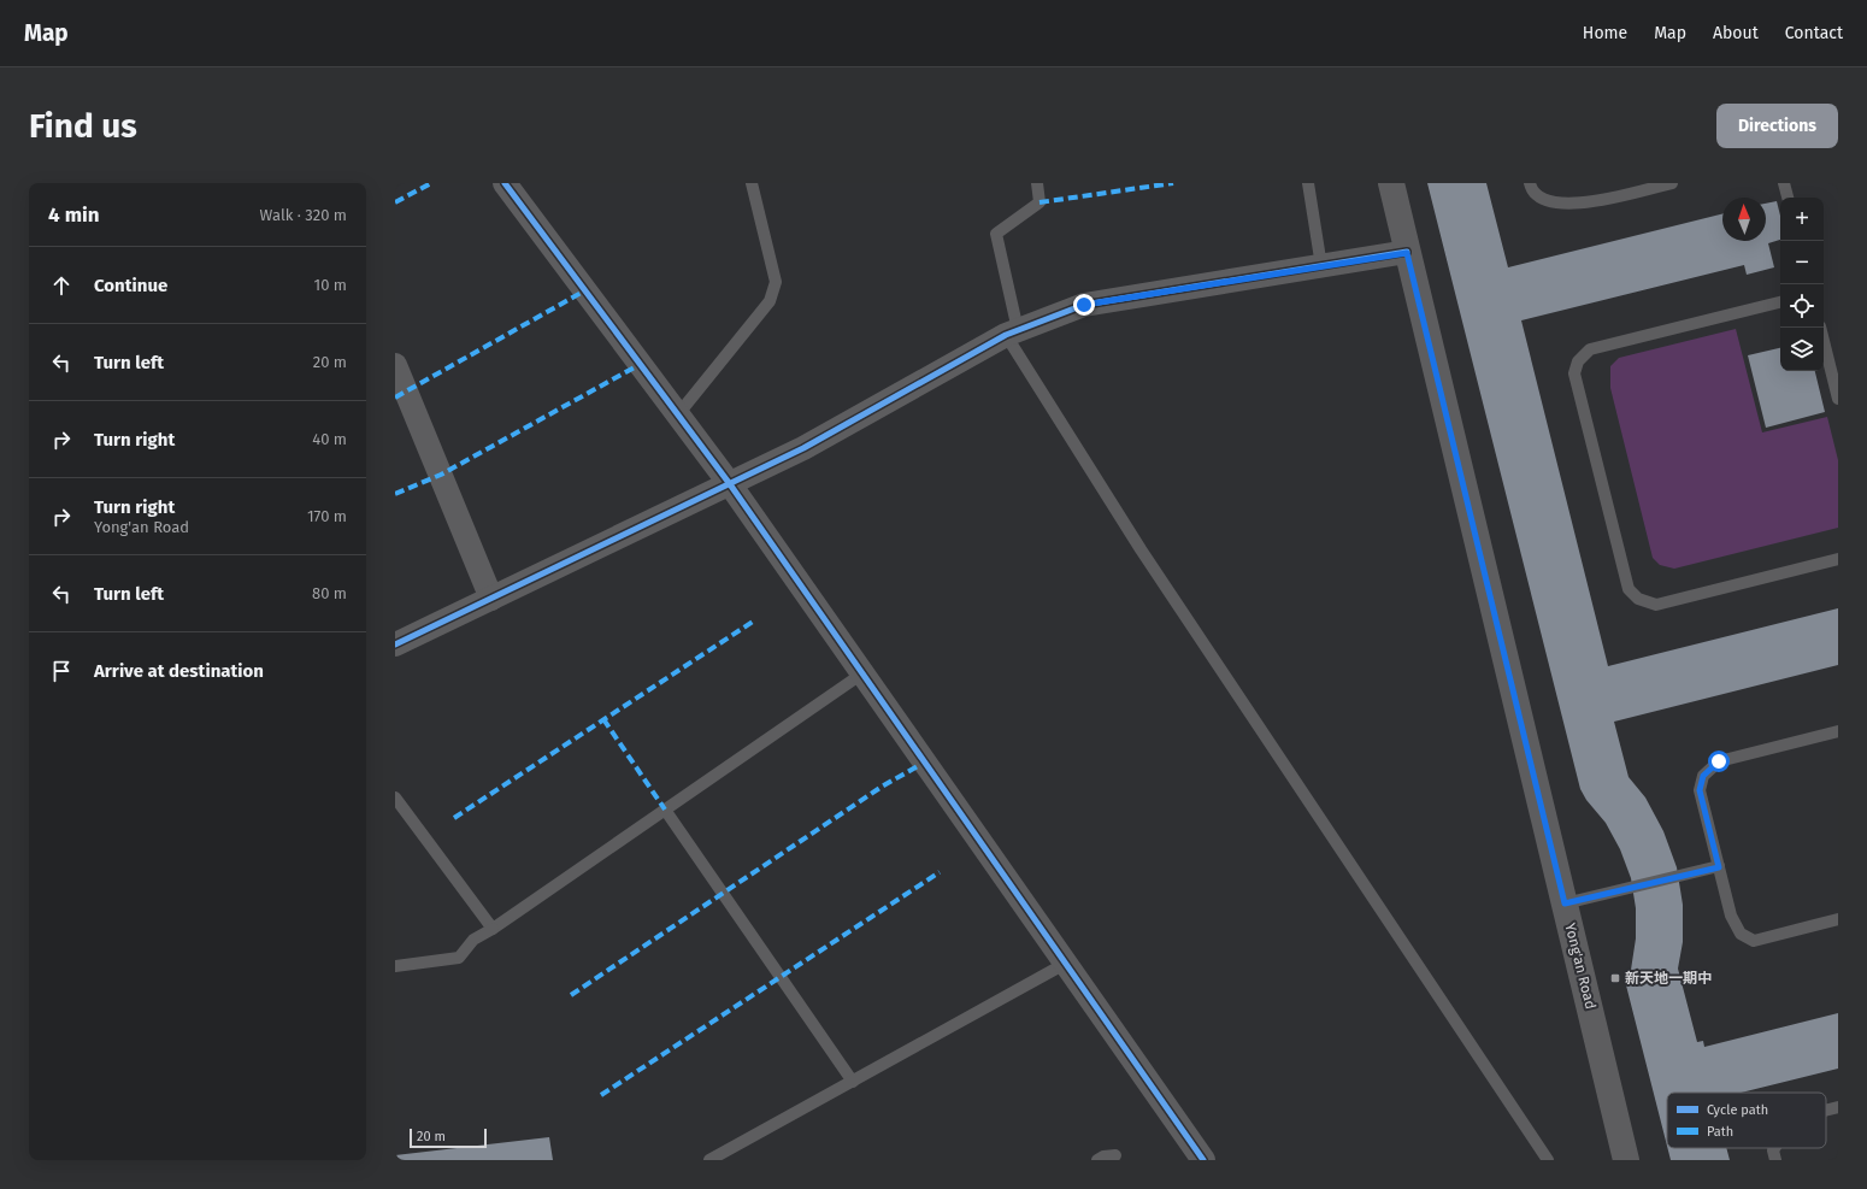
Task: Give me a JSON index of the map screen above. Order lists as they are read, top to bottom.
{
  "streets": {
    "street": ["Yong'an Road"]
  },
  "places": {
    "transit": ["新天地一期中"]
  },
  "legend": ["Cycle path", "Path"],
  "scale_bar": "20 m",
  "north": "top",
  "page": {
    "header": "Map",
    "nav": [
      "Home",
      "Map",
      "About",
      "Contact"
    ],
    "buttons": "Directions",
    "title": "Find us",
    "heading": ["4 min", "Walk · 320 m"],
    "map_buttons": ["+", "−"],
    "list": [
      ["Continue", "10 m"],
      ["Turn left", "20 m"],
      ["Turn right", "40 m"],
      ["Turn right", "Yong'an Road", "170 m"],
      ["Turn left", "80 m"],
      "Arrive at destination"
    ],
    "scale": "20 m"
  }
}
